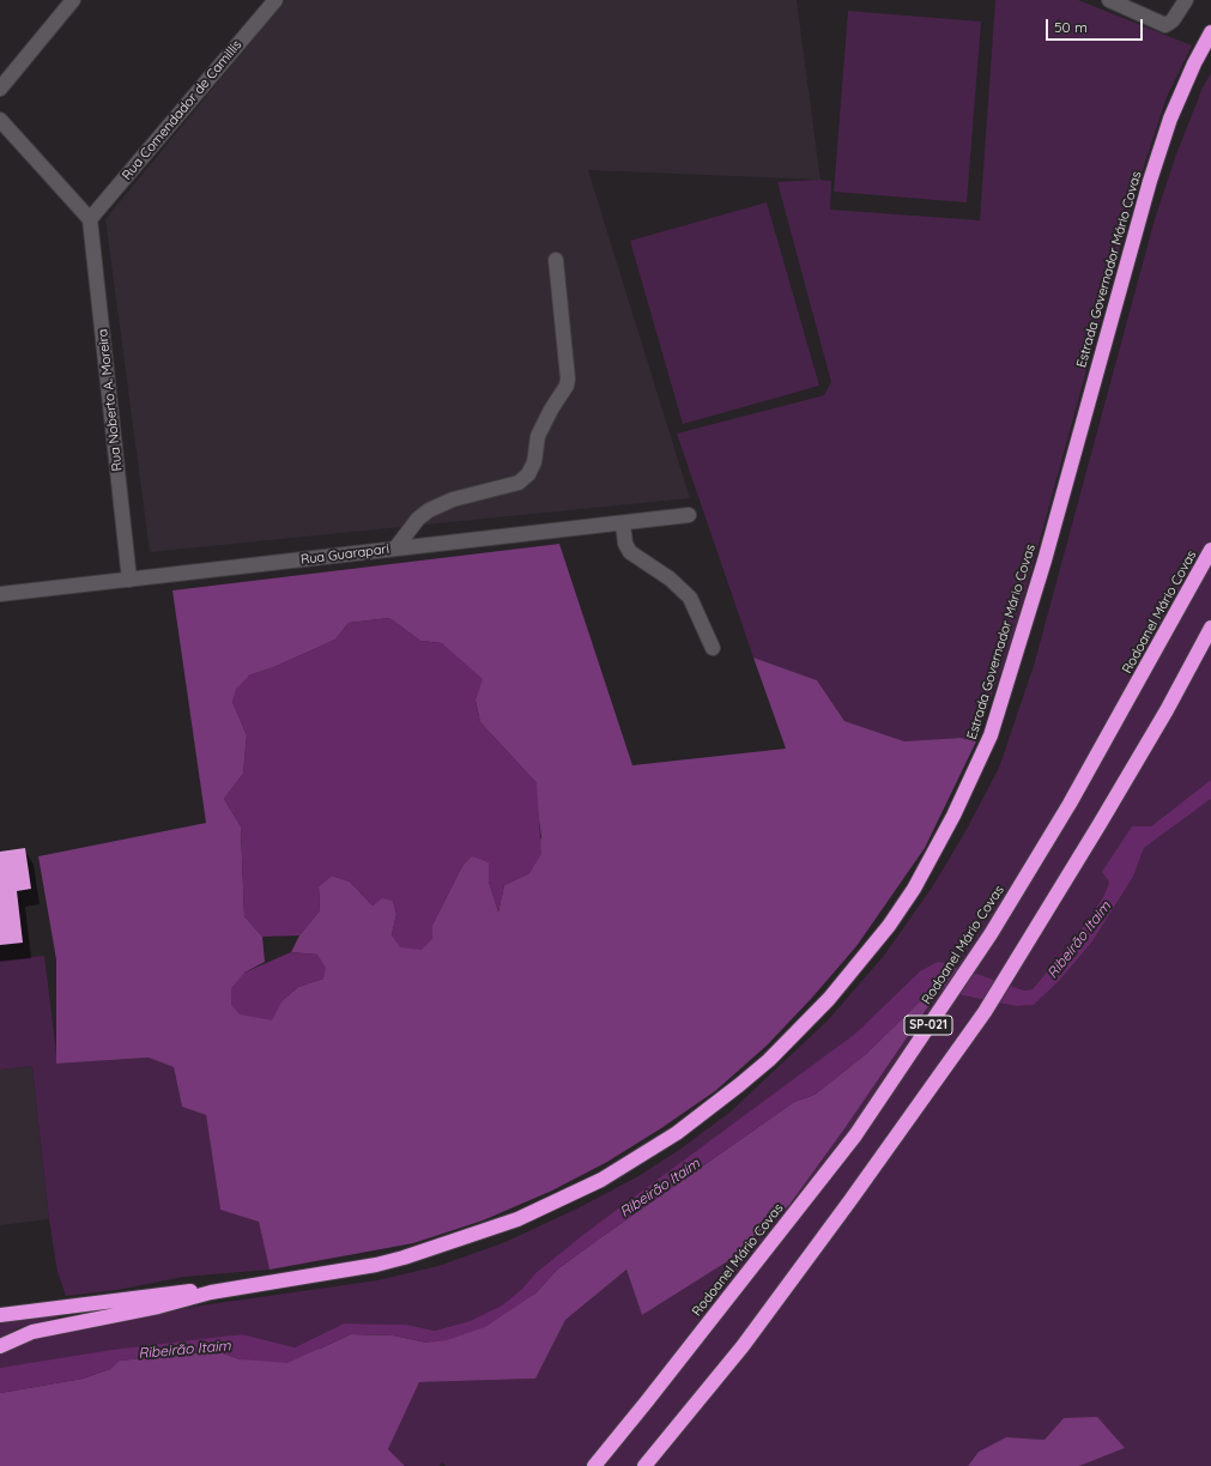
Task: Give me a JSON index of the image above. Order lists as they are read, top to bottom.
{
  "streets": {
    "highway": ["Estrada Governador Mário Covas", "Rodoanel Mário Covas", "SP-021"],
    "street": ["Rua Comendador de Camillis", "Rua Noberto A. Moreira", "Rua Guarapari"]
  },
  "crossings": [
    ["Rua Comendador de Camillis", "Rua Noberto A. Moreira"],
    ["Rua Noberto A. Moreira", "Rua Guarapari"]
  ],
  "water": ["Ribeirão Itaim"],
  "scale_bar": "50 m"
}
